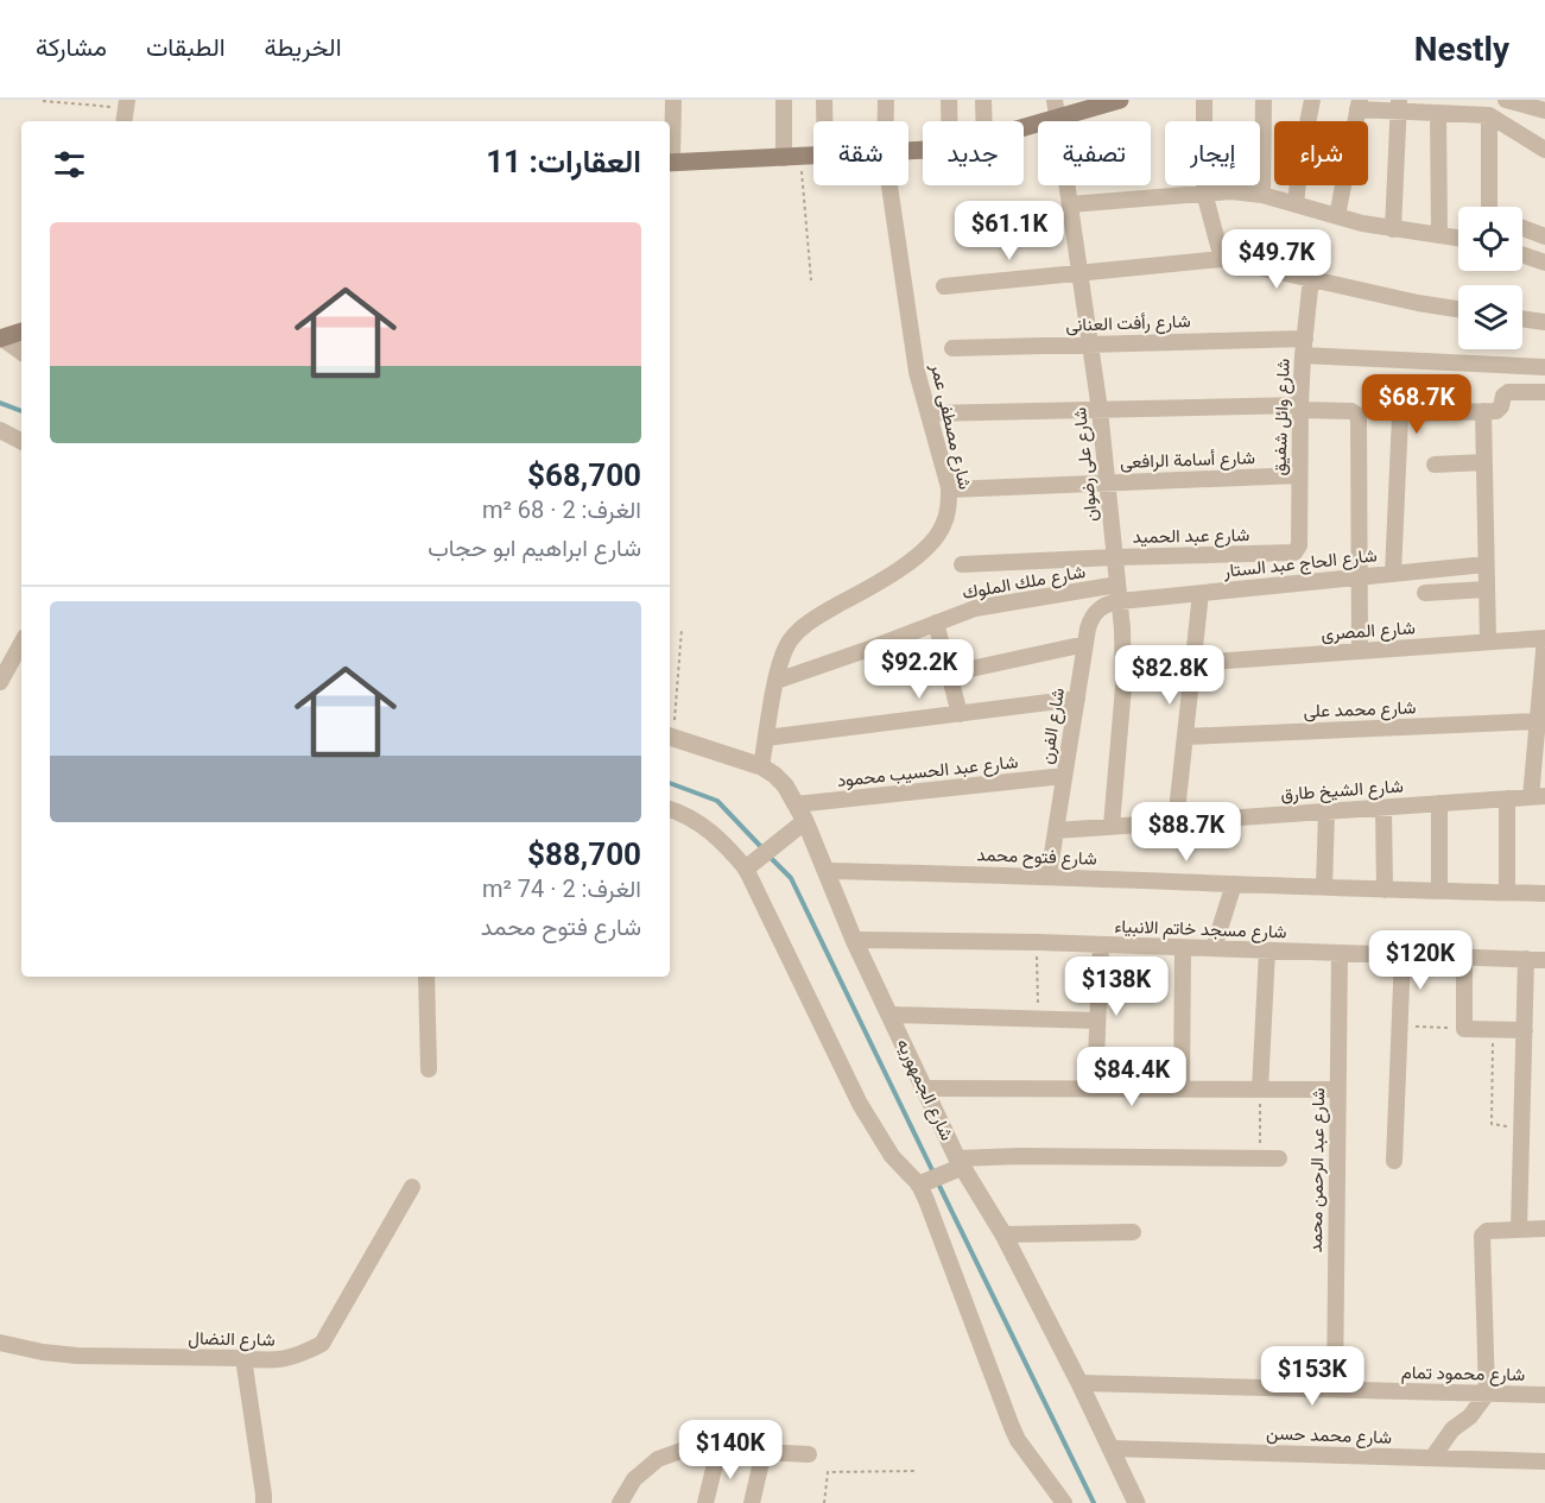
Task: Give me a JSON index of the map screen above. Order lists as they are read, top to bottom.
{
  "streets": {
    "street": [
      "شارع رأفت العنانى",
      "شارع وائل شفيق",
      "شارع مصطفى عمر",
      "شارع أسامة الرافعى",
      "شارع على رضوان",
      "شارع عبد الحميد",
      "شارع الحاج عبد الستار",
      "شارع ملك الملوك",
      "شارع المصرى",
      "شارع محمد على",
      "شارع الفرن",
      "شارع عبد الحسيب محمود",
      "شارع الشيخ طارق",
      "شارع فتوح محمد",
      "شارع مسجد خاتم الانبياء",
      "شارع الجمهوريه",
      "شارع عبد الرحمن محمد",
      "شارع النضال",
      "شارع محمود تمام",
      "شارع محمد حسن"
    ]
  },
  "crossings": [
    ["شارع رأفت العنانى", "شارع وائل شفيق"],
    ["شارع رأفت العنانى", "شارع على رضوان"],
    ["شارع وائل شفيق", "شارع أسامة الرافعى"],
    ["شارع وائل شفيق", "شارع عبد الحميد"],
    ["شارع مصطفى عمر", "شارع أسامة الرافعى"],
    ["شارع مصطفى عمر", "شارع ملك الملوك"],
    ["شارع مصطفى عمر", "شارع الجمهوريه"],
    ["شارع أسامة الرافعى", "شارع على رضوان"],
    ["شارع على رضوان", "شارع عبد الحميد"],
    ["شارع على رضوان", "شارع الحاج عبد الستار"],
    ["شارع على رضوان", "شارع ملك الملوك"],
    ["شارع على رضوان", "شارع الفرن"],
    ["شارع على رضوان", "شارع الشيخ طارق"],
    ["شارع الحاج عبد الستار", "شارع ملك الملوك"],
    ["شارع الحاج عبد الستار", "شارع الفرن"],
    ["شارع ملك الملوك", "شارع الفرن"],
    ["شارع الفرن", "شارع عبد الحسيب محمود"],
    ["شارع الفرن", "شارع الشيخ طارق"],
    ["شارع الفرن", "شارع فتوح محمد"],
    ["شارع عبد الحسيب محمود", "شارع الجمهوريه"],
    ["شارع فتوح محمد", "شارع الجمهوريه"],
    ["شارع مسجد خاتم الانبياء", "شارع الجمهوريه"],
    ["شارع مسجد خاتم الانبياء", "شارع عبد الرحمن محمد"],
    ["شارع الجمهوريه", "شارع محمود تمام"],
    ["شارع الجمهوريه", "شارع محمد حسن"],
    ["شارع عبد الرحمن محمد", "شارع محمود تمام"]
  ],
  "page": {
    "header": "Nestly",
    "nav": ["الخريطة", "الطبقات", "مشاركة"],
    "chip": [
      "شراء",
      "إيجار",
      "تصفية",
      "جديد",
      "شقة"
    ],
    "heading": "العقارات: 11",
    "price": [
      "$61.1K",
      "$49.7K",
      "$68.7K",
      "$92.2K",
      "$82.8K",
      "$88.7K",
      "$120K",
      "$138K",
      "$84.4K",
      "$153K",
      "$140K"
    ],
    "list": [
      {
        "name": "$68,700",
        "note": "الغرف: 2 · 68 m² · شارع ابراهيم ابو حجاب"
      },
      {
        "name": "$88,700",
        "note": "الغرف: 2 · 74 m² · شارع فتوح محمد"
      }
    ]
  }
}
